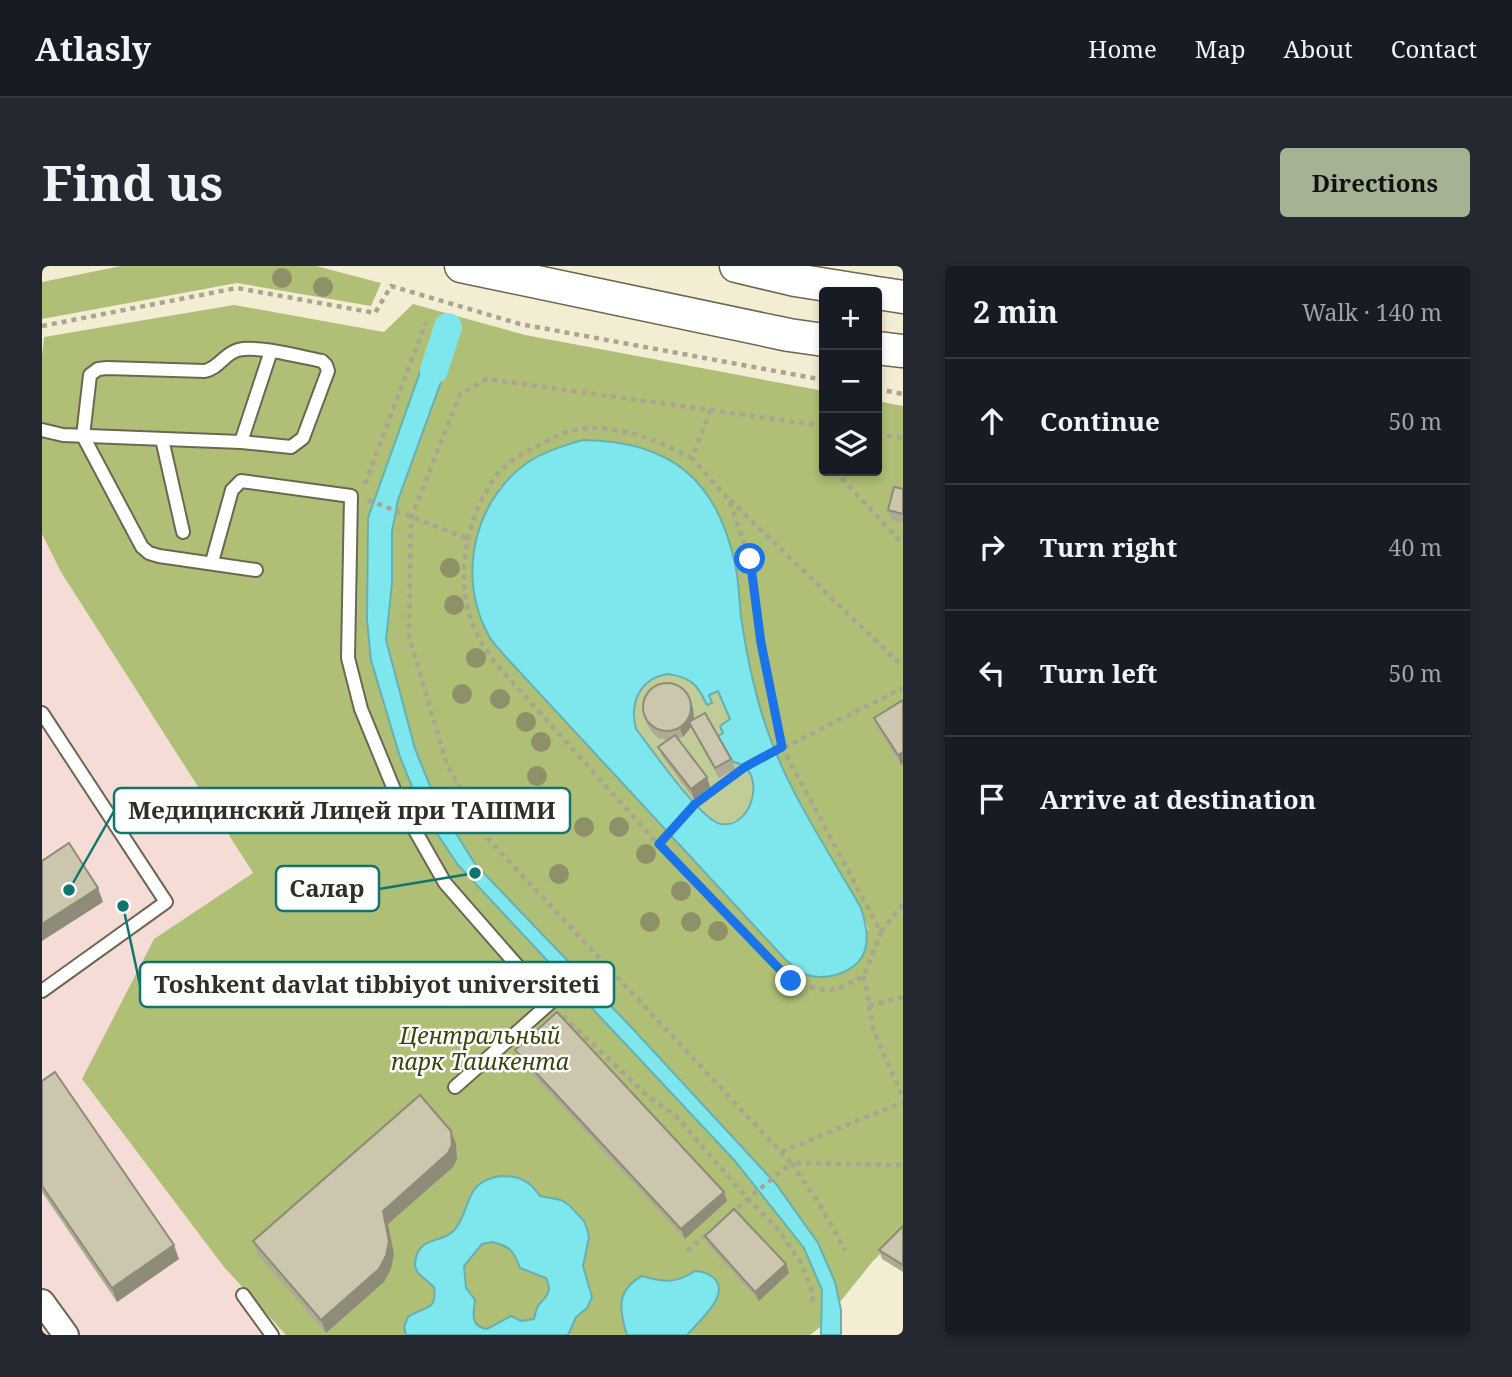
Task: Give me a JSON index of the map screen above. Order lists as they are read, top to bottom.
{
  "parks": ["Центральный парк Ташкента"],
  "places": ["Салар", "Медицинский Лицей при ТАШМИ", "Toshkent davlat tibbiyot universiteti"],
  "page": {
    "header": "Atlasly",
    "nav": [
      "Home",
      "Map",
      "About",
      "Contact"
    ],
    "buttons": "Directions",
    "title": "Find us",
    "heading": ["2 min", "Walk · 140 m"],
    "map_buttons": ["+", "−"],
    "list": [
      ["Continue", "50 m"],
      ["Turn right", "40 m"],
      ["Turn left", "50 m"],
      "Arrive at destination"
    ]
  }
}
